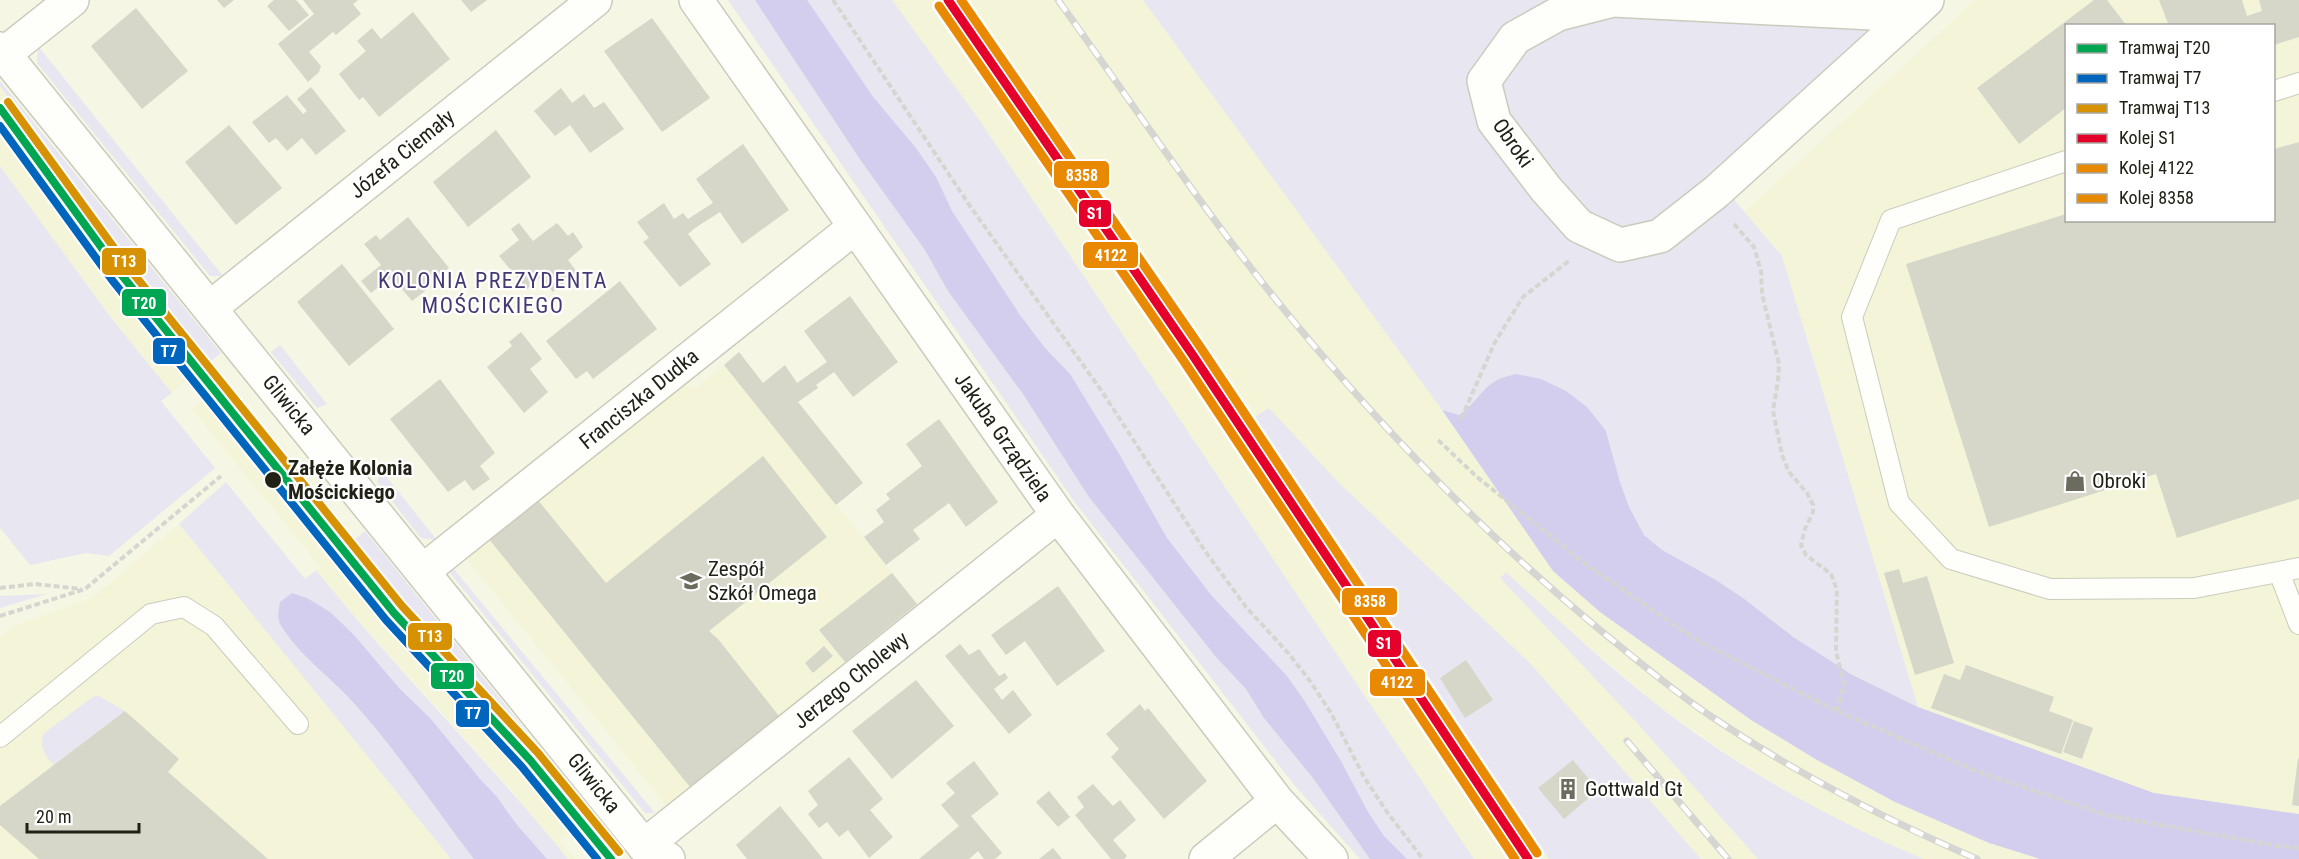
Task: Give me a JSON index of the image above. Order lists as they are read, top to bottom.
{
  "streets": {
    "street": [
      "Obroki",
      "Józefa Ciemały",
      "Franciszka Dudka",
      "Gliwicka",
      "Jakuba Grządziela",
      "Jerzego Cholewy"
    ]
  },
  "crossings": [
    ["Józefa Ciemały", "Gliwicka"],
    ["Franciszka Dudka", "Gliwicka"],
    ["Franciszka Dudka", "Jakuba Grządziela"],
    ["Gliwicka", "Jerzego Cholewy"],
    ["Jakuba Grządziela", "Jerzego Cholewy"]
  ],
  "districts": ["KOLONIA PREZYDENTA MOŚCICKIEGO"],
  "places": {
    "other": ["Załęże Kolonia Mościckiego"],
    "shop": ["Obroki"],
    "school or university": ["Zespół Szkół Omega"],
    "building": ["Gottwald Gt"]
  },
  "lines": [
    "rail line S1",
    "rail line 8358",
    "rail line 4122",
    "tram line T13",
    "tram line T20",
    "tram line T7"
  ],
  "legend": [
    "Tramwaj T20",
    "Tramwaj T7",
    "Tramwaj T13",
    "Kolej S1",
    "Kolej 4122",
    "Kolej 8358"
  ],
  "scale_bar": "20 m"
}
